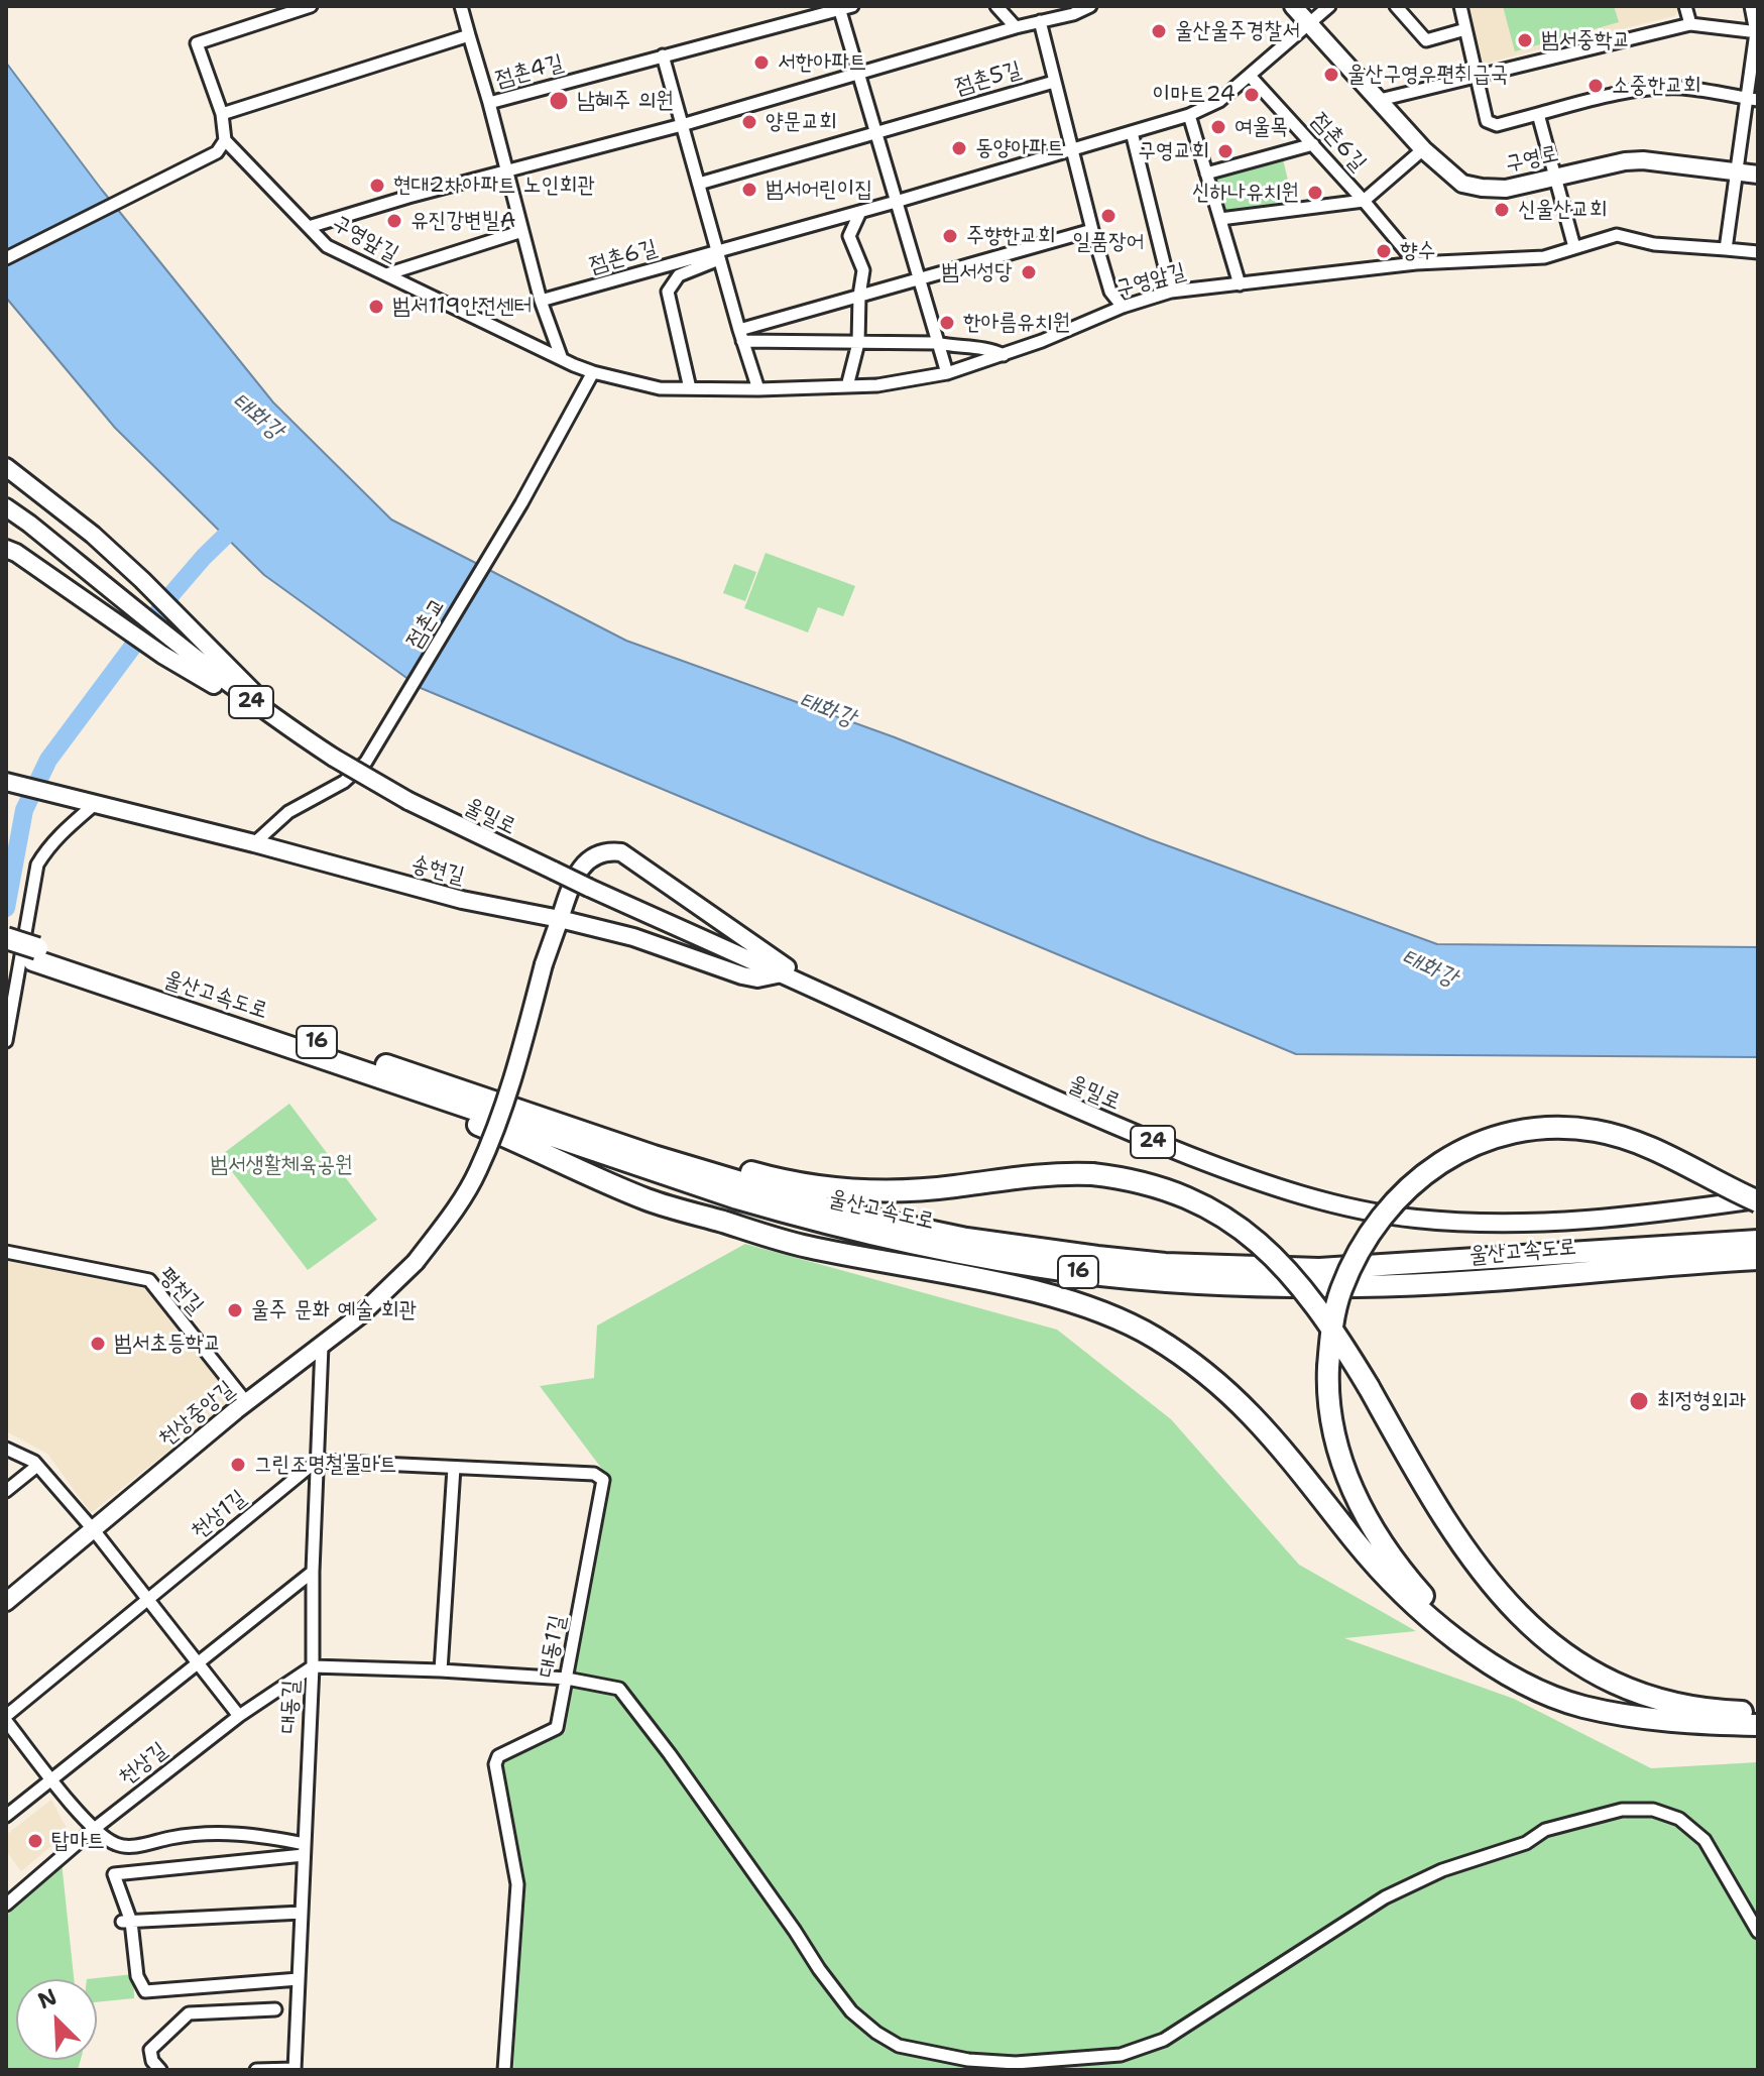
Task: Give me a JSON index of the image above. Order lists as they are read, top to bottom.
{
  "streets": {
    "highway": ["울산고속도로", "16"],
    "main road": [
      "구영로",
      "24",
      "울밀로",
      "송현길",
      "천상중앙길"
    ],
    "street": [
      "점촌4길",
      "점촌5길",
      "점촌6길",
      "구영앞길",
      "점촌교",
      "평천길",
      "천상1길",
      "대동1길",
      "대동길",
      "천상길"
    ]
  },
  "crossings": [
    ["점촌5길", "구영앞길"],
    ["점촌6길", "구영로"],
    ["구영앞길", "점촌교"],
    ["점촌교", "송현길"],
    ["24", "울밀로"],
    ["울밀로", "송현길"],
    ["울밀로", "천상중앙길"],
    ["송현길", "천상중앙길"],
    ["울산고속도로", "16"],
    ["평천길", "천상중앙길"],
    ["천상중앙길", "대동길"],
    ["천상1길", "대동1길"],
    ["천상1길", "대동길"],
    ["대동1길", "대동길"],
    ["대동길", "천상길"]
  ],
  "water": ["태화강"],
  "parks": ["범서생활체육공원"],
  "places": [
    "울산울주경찰서",
    "범서중학교",
    "서한아파트",
    "울산구영우편취급국",
    "소중한교회",
    "이마트24",
    "남혜주 의원",
    "양문교회",
    "여울목",
    "동양아파트",
    "구영교회",
    "현대2차아파트 노인회관",
    "범서어린이집",
    "신하나유치원",
    "신울산교회",
    "일품장어",
    "유진강변빌A",
    "주향한교회",
    "향수",
    "범서성당",
    "범서119안전센터",
    "한아름유치원",
    "울주 문화 예술 회관",
    "범서초등학교",
    "최정형외과",
    "그린조명철물마트",
    "탑마트"
  ],
  "north": "top left"
}
